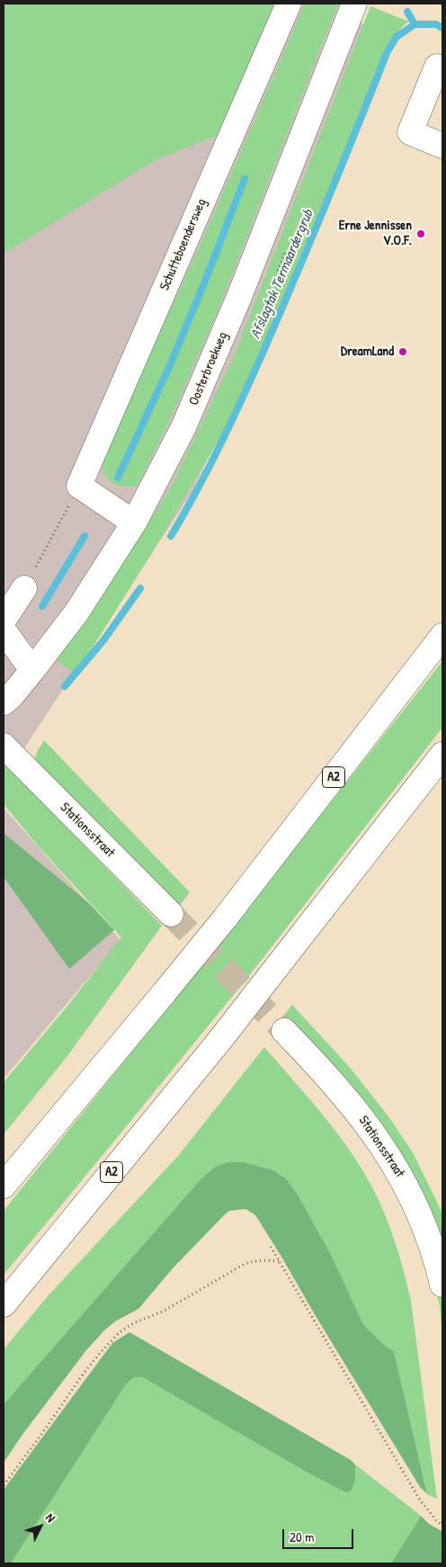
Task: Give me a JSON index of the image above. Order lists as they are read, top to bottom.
{
  "streets": {
    "main road": [
      "Schutteboendersweg",
      "Oosterbroekweg",
      "A2",
      "Stationsstraat"
    ]
  },
  "water": ["Afslagtak Termaardergrub"],
  "places": ["Erne Jennissen V.O.F.", "DreamLand"],
  "scale_bar": "20 m",
  "north": "top right"
}
